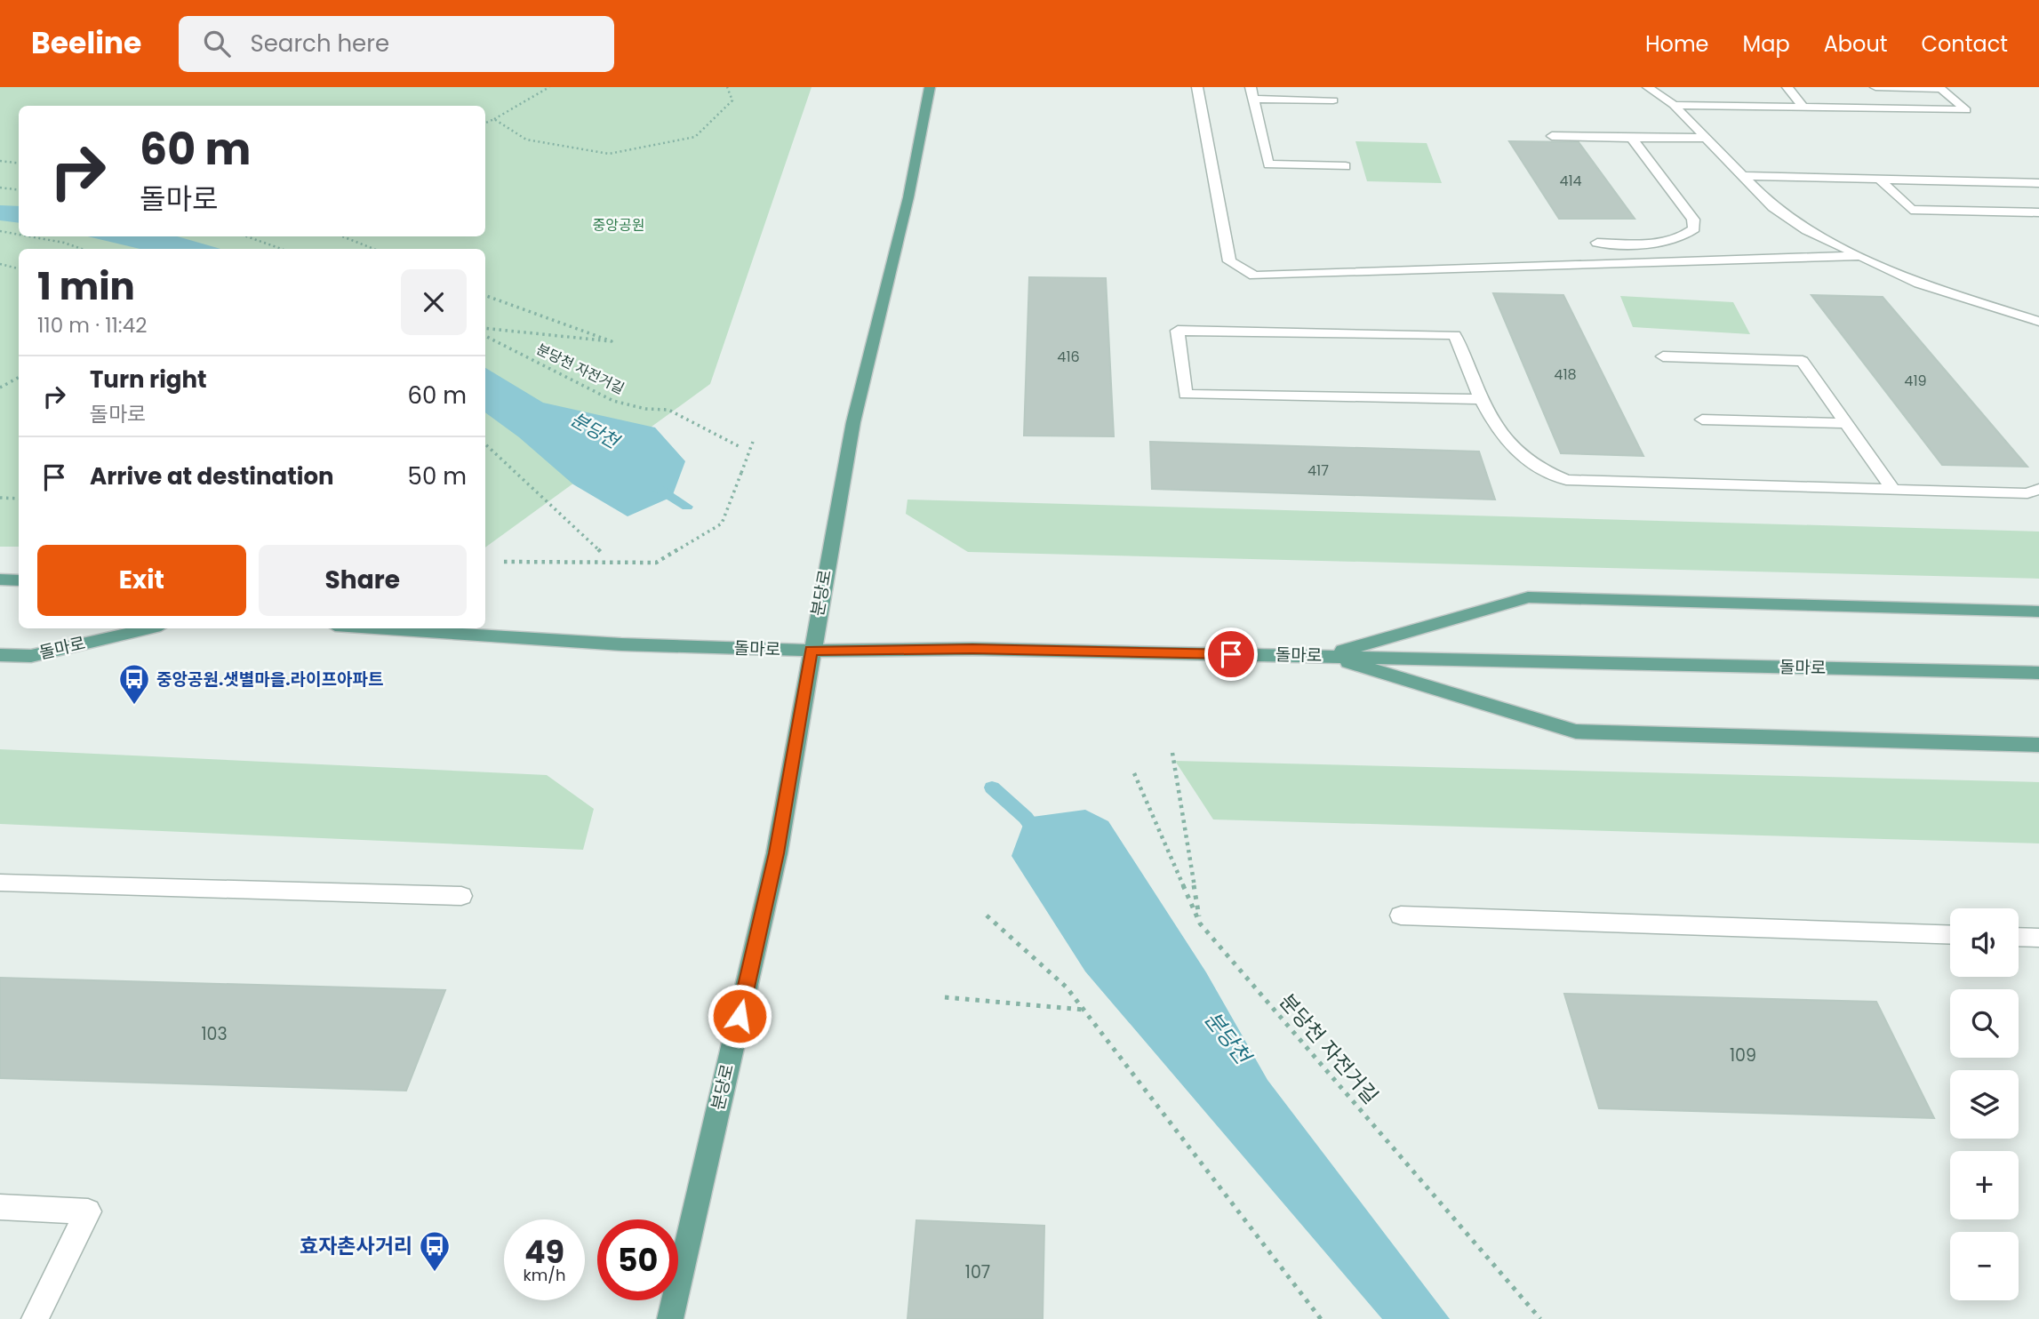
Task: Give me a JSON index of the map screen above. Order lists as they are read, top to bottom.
{
  "streets": {
    "main road": ["분당로", "돌마로"],
    "path": ["분당천 자전거길"]
  },
  "crossings": [
    ["분당로", "돌마로"]
  ],
  "water": ["분당천"],
  "parks": ["중앙공원"],
  "places": {
    "bus stop": ["중앙공원.샛별마을.라이프아파트", "효자촌사거리"]
  },
  "house_numbers": [
    "414",
    "416",
    "418",
    "419",
    "417",
    "103",
    "109",
    "107"
  ],
  "page": {
    "header": "Beeline",
    "search": "Search here",
    "nav": [
      "Home",
      "Map",
      "About",
      "Contact"
    ],
    "turn": ["60 m", "돌마로"],
    "heading": ["1 min", "110 m · 11:42"],
    "list": [
      {
        "name": "Turn right",
        "note": "돌마로",
        "value": "60 m"
      },
      {
        "name": "Arrive at destination",
        "value": "50 m"
      }
    ],
    "buttons": ["Exit", "Share"],
    "map_buttons": ["+", "−"],
    "speed": "49 km/h",
    "limit": "50"
  }
}
